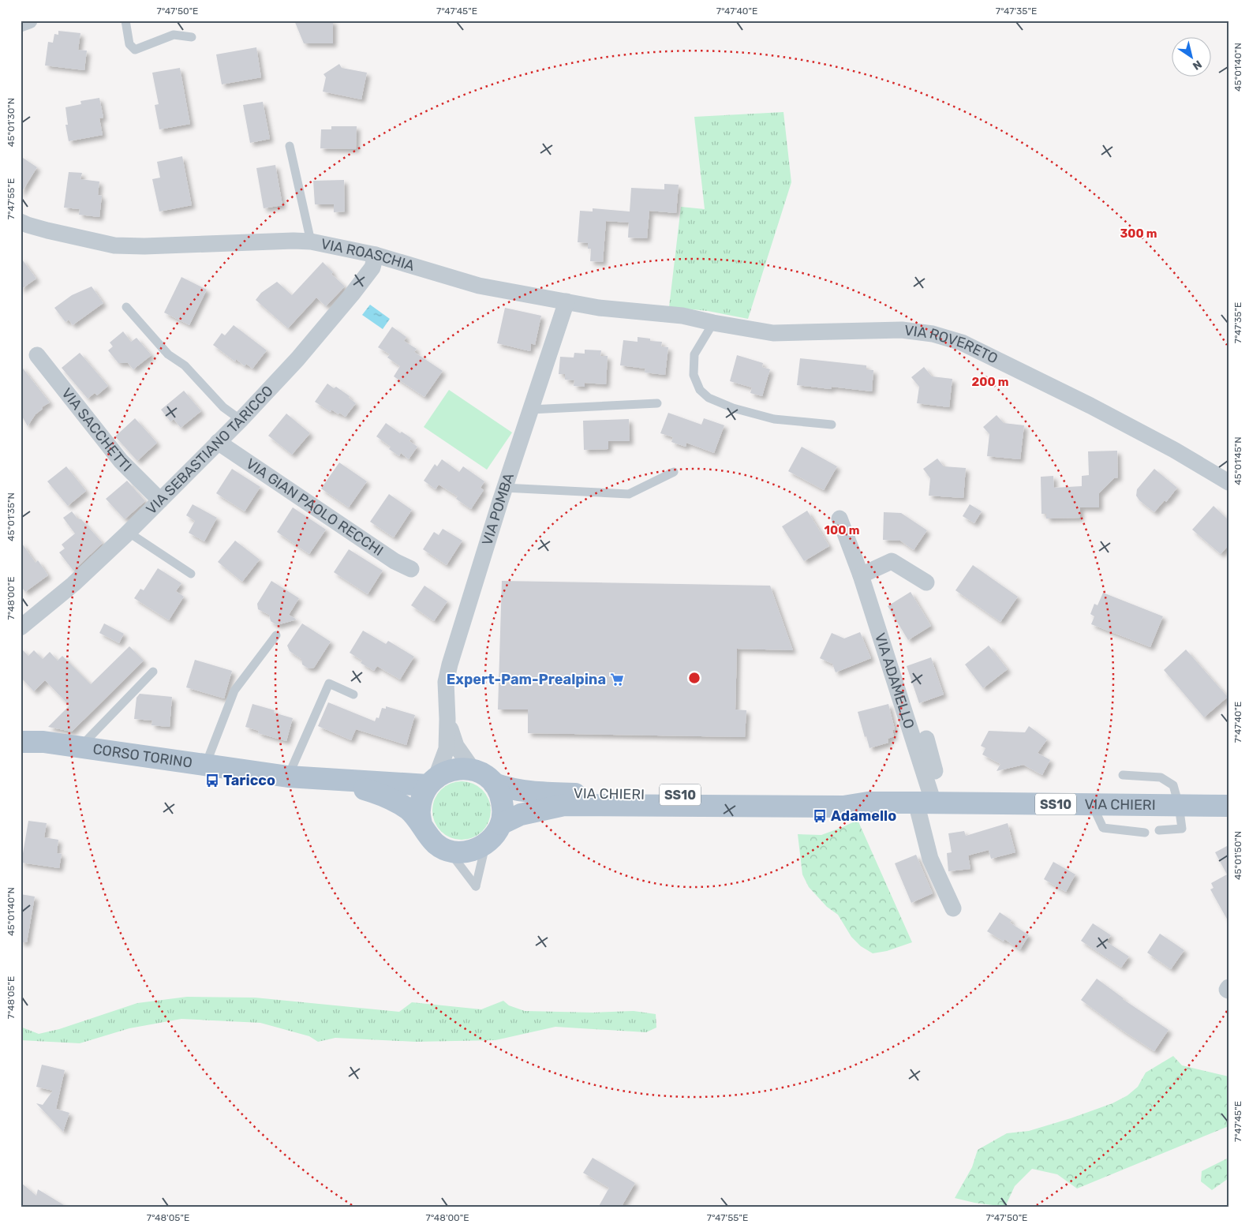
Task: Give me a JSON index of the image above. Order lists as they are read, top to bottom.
{
  "streets": {
    "main road": ["CORSO TORINO", "VIA CHIERI", "SS10"],
    "street": [
      "VIA ROASCHIA",
      "VIA ROVERETO",
      "VIA SACCHETTI",
      "VIA SEBASTIANO TARICCO",
      "VIA GIAN PAOLO RECCHI",
      "VIA POMBA",
      "VIA ADAMELLO"
    ]
  },
  "crossings": [
    ["VIA ROASCHIA", "VIA ROVERETO"],
    ["VIA ROASCHIA", "VIA SEBASTIANO TARICCO"],
    ["VIA ROASCHIA", "VIA POMBA"],
    ["VIA SACCHETTI", "VIA SEBASTIANO TARICCO"],
    ["VIA SEBASTIANO TARICCO", "VIA GIAN PAOLO RECCHI"],
    ["VIA POMBA", "VIA CHIERI"],
    ["VIA ADAMELLO", "VIA CHIERI"],
    ["CORSO TORINO", "VIA CHIERI"]
  ],
  "places": {
    "supermarket": ["Expert-Pam-Prealpina"],
    "bus stop": ["Taricco", "Adamello"]
  },
  "north": "bottom right",
  "coordinates": [
    "7°47'50\"E",
    "7°47'45\"E",
    "7°47'40\"E",
    "7°47'35\"E",
    "45°01'40\"N",
    "45°01'30\"N",
    "7°47'55\"E",
    "45°01'45\"N",
    "45°01'35\"N",
    "7°48'00\"E",
    "45°01'50\"N",
    "7°48'05\"E"
  ],
  "rings": ["300 m", "200 m", "100 m"]
}
